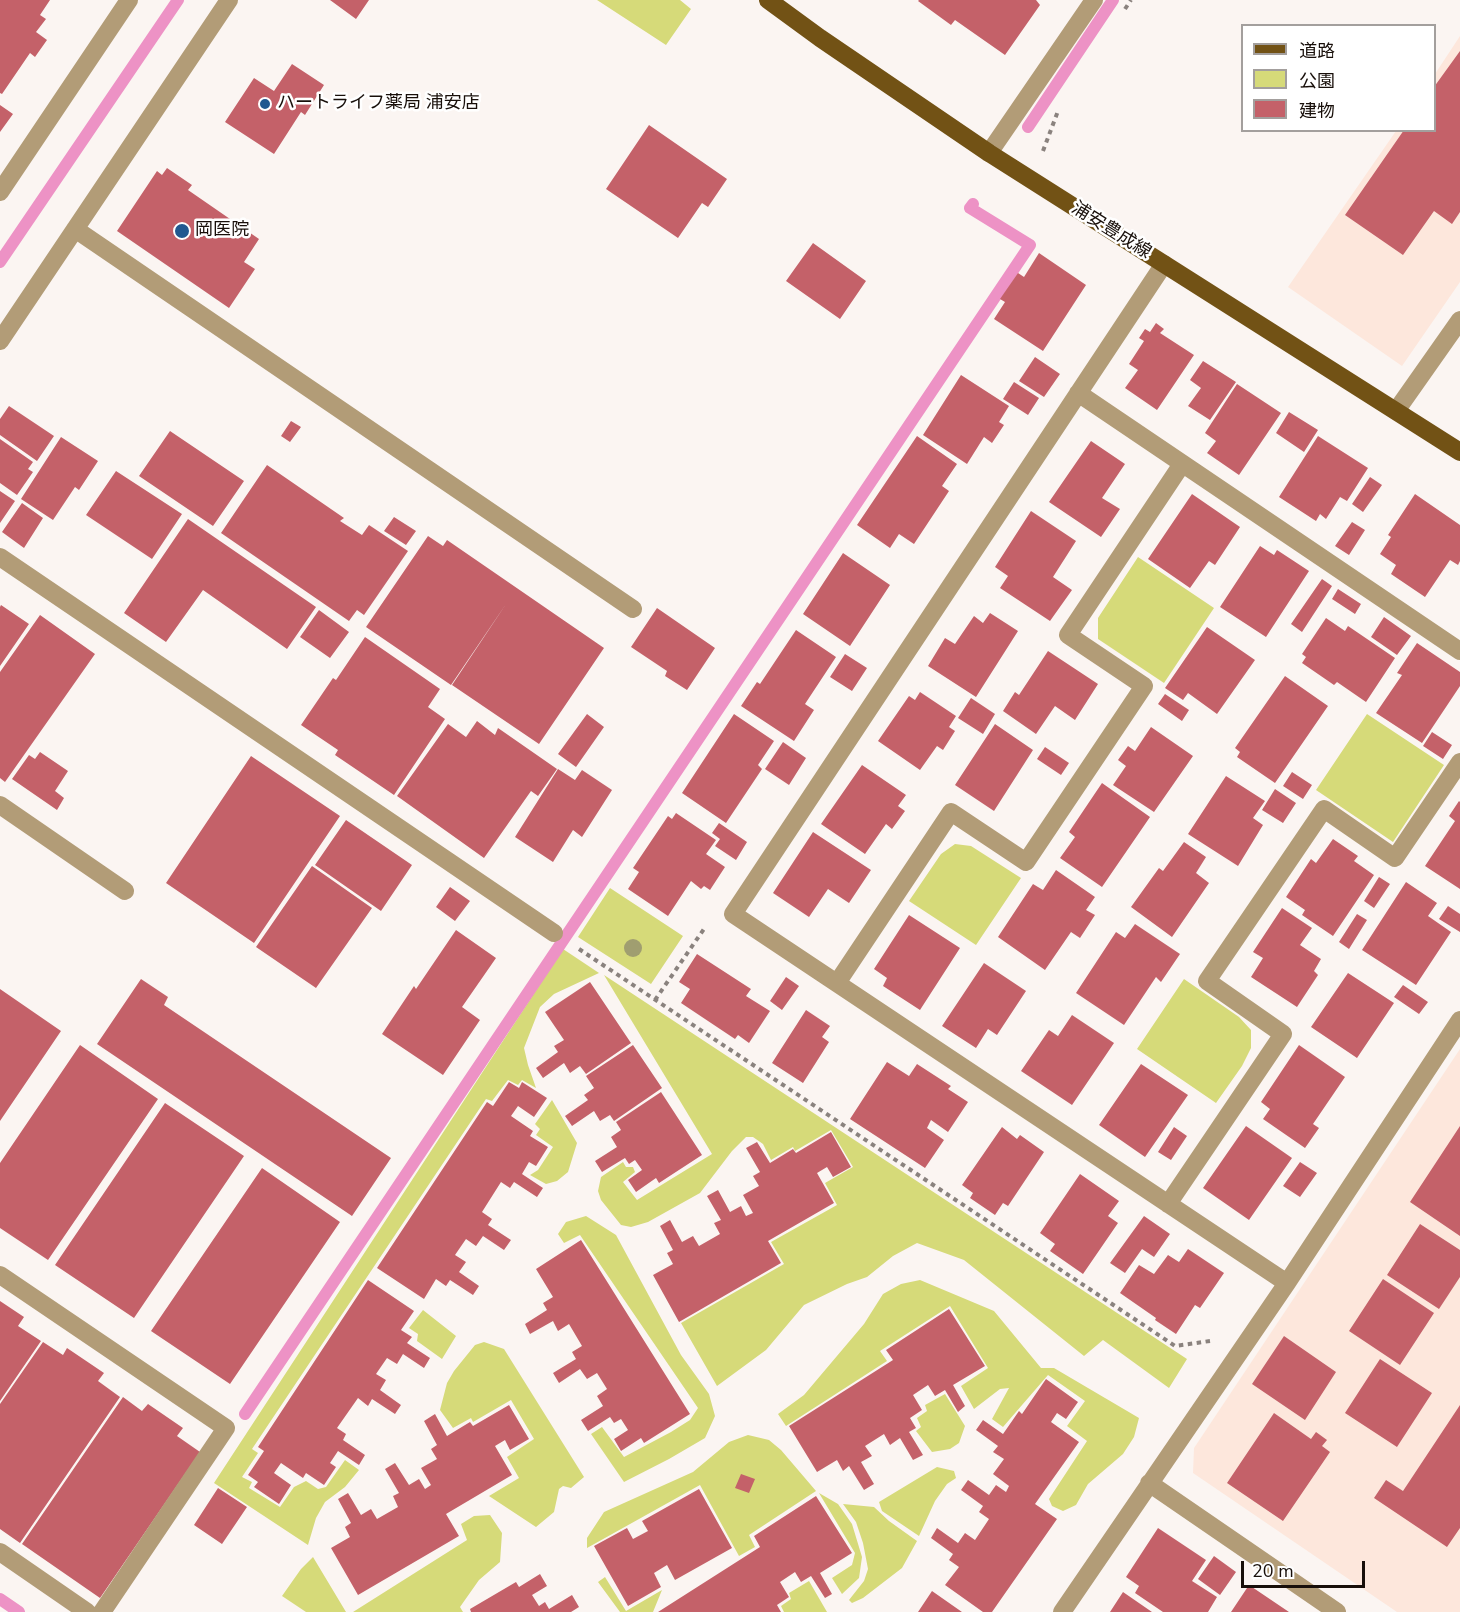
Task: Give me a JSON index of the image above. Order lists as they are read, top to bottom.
{
  "streets": {
    "main road": ["浦安豊成線"]
  },
  "places": ["ハートライフ薬局 浦安店", "岡医院"],
  "legend": ["道路", "公園", "建物"],
  "scale_bar": "20 m"
}
